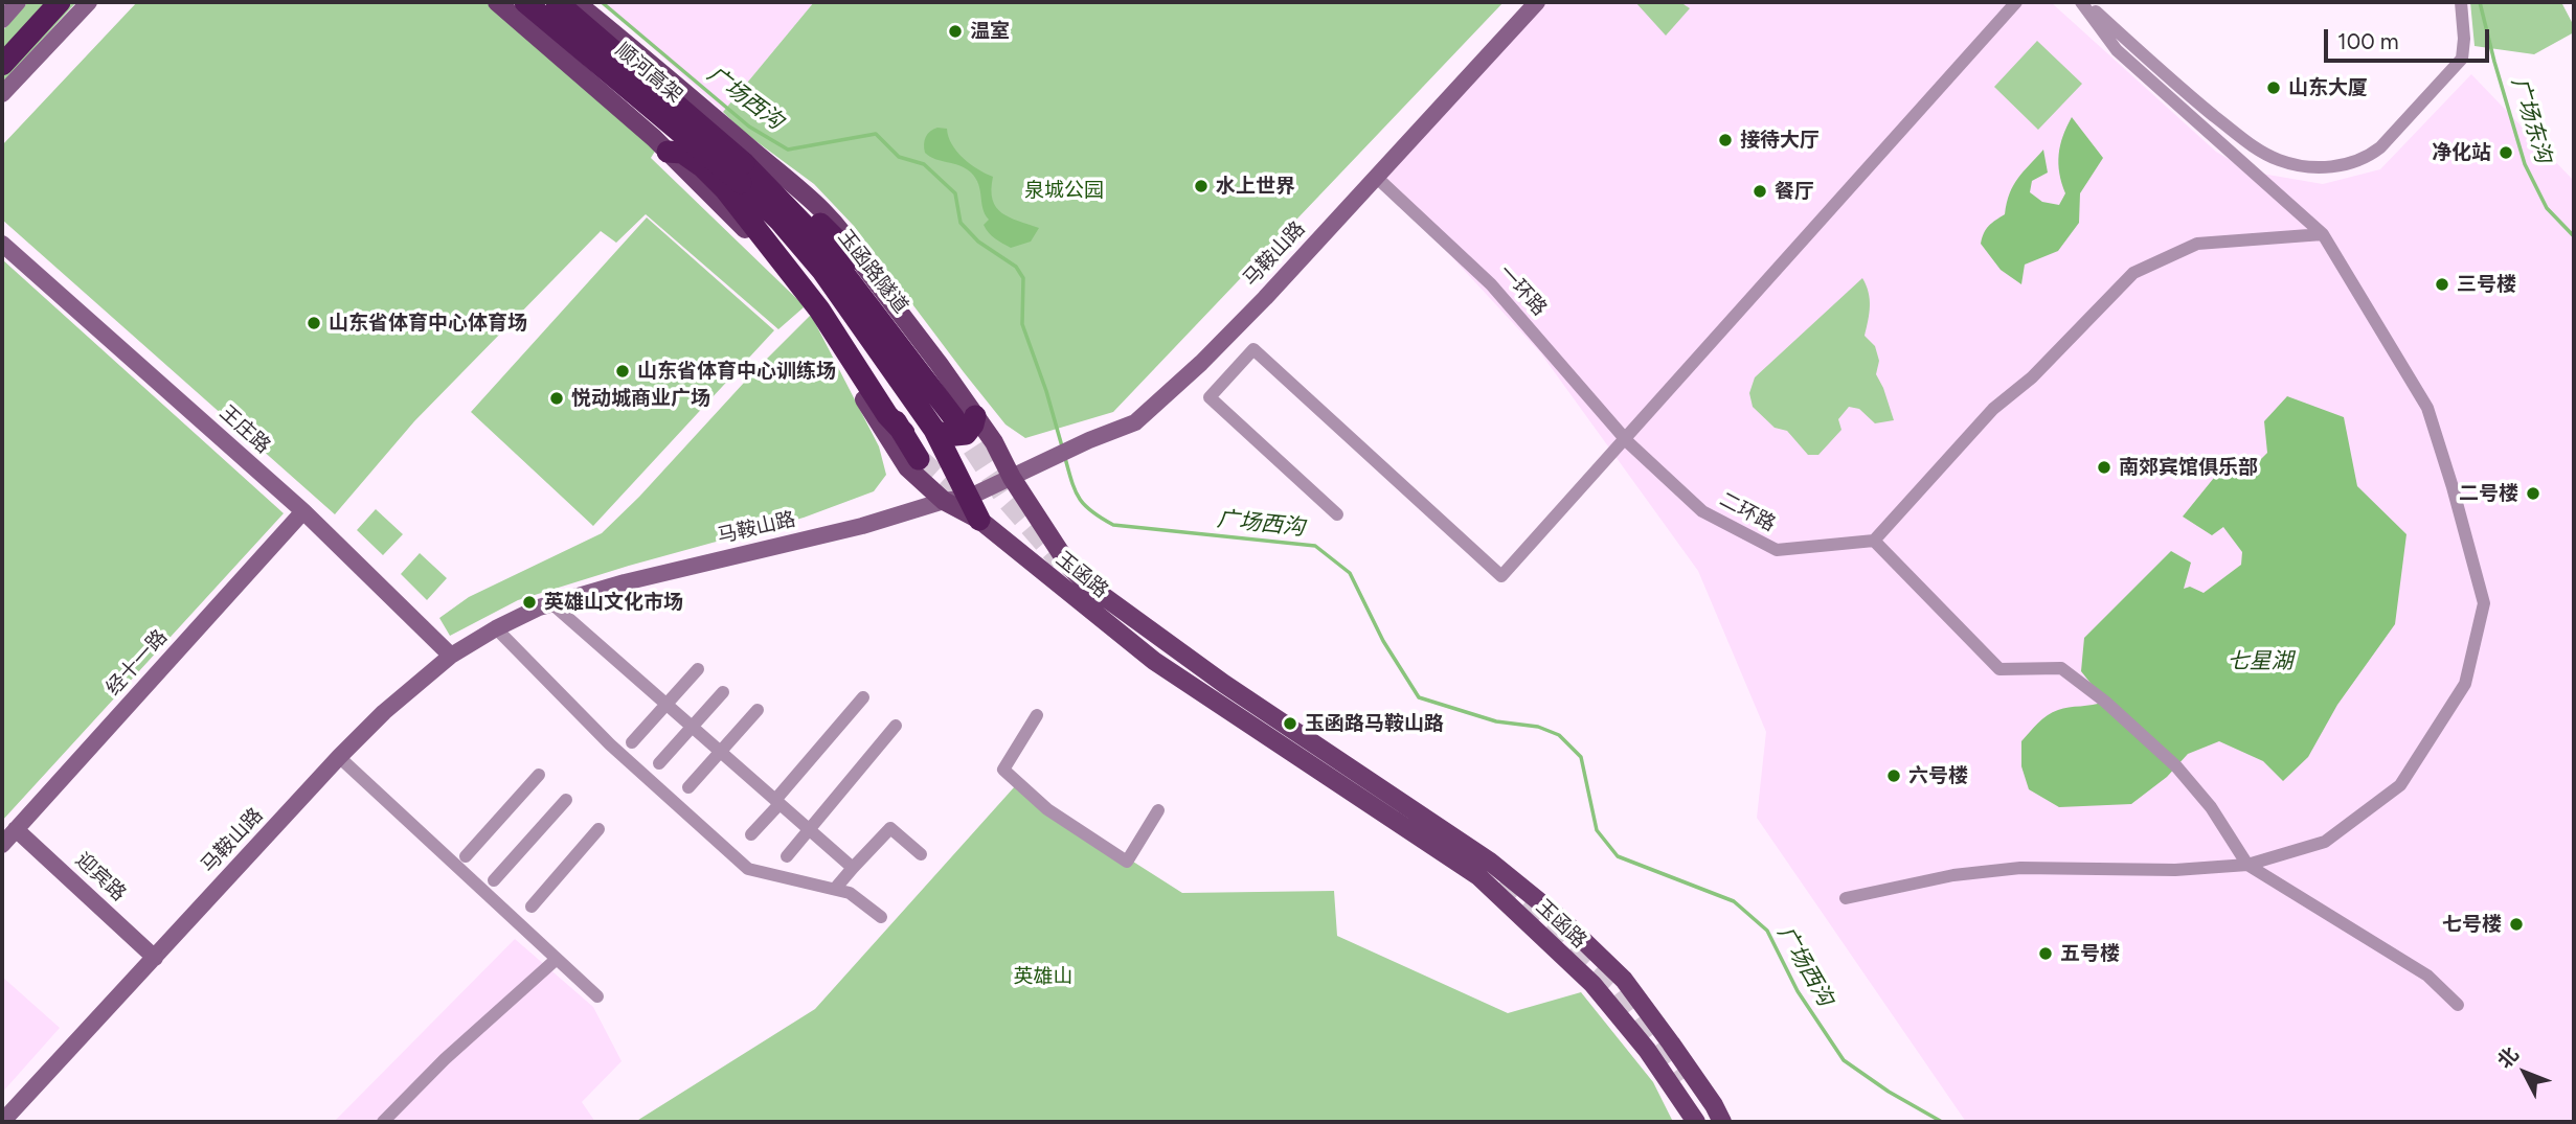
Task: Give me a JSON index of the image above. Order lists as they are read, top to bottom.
{
  "streets": {
    "highway": ["顺河高架", "玉函路隧道"],
    "main road": [
      "马鞍山路",
      "王庄路",
      "玉函路",
      "经十一路",
      "迎宾路"
    ],
    "street": ["一环路", "二环路"]
  },
  "crossings": [
    ["顺河高架", "玉函路隧道"],
    ["马鞍山路", "一环路"],
    ["马鞍山路", "王庄路"],
    ["马鞍山路", "玉函路"],
    ["马鞍山路", "迎宾路"],
    ["玉函路隧道", "玉函路"],
    ["一环路", "二环路"],
    ["王庄路", "经十一路"],
    ["经十一路", "迎宾路"]
  ],
  "water": ["广场西沟", "广场东沟", "七星湖"],
  "parks": ["泉城公园", "英雄山"],
  "places": [
    "温室",
    "山东大厦",
    "接待大厅",
    "净化站",
    "水上世界",
    "餐厅",
    "三号楼",
    "山东省体育中心体育场",
    "山东省体育中心训练场",
    "悦动城商业广场",
    "南郊宾馆俱乐部",
    "二号楼",
    "英雄山文化市场",
    "玉函路马鞍山路",
    "六号楼",
    "七号楼",
    "五号楼"
  ],
  "scale_bar": "100 m",
  "north": "top left"
}
